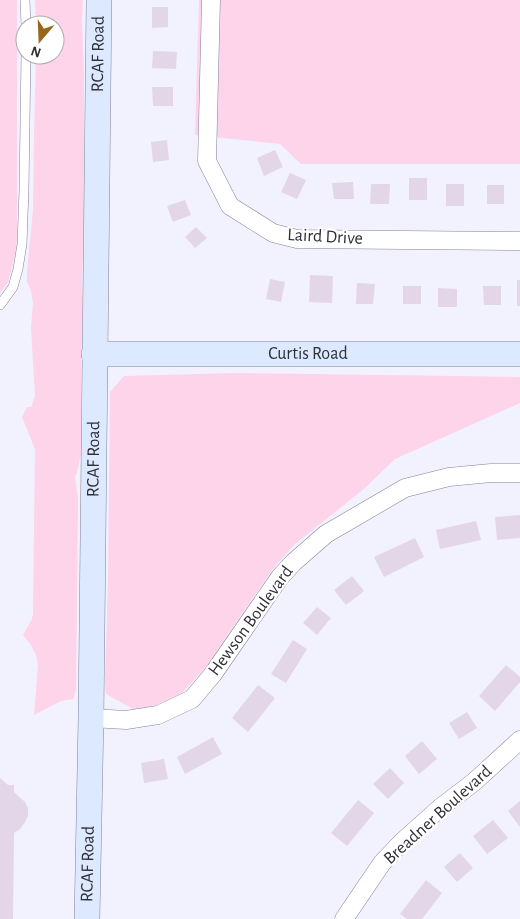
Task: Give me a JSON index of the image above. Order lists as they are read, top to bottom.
{
  "streets": {
    "main road": ["RCAF Road", "Curtis Road"],
    "street": ["Laird Drive", "Hewson Boulevard", "Breadner Boulevard"]
  },
  "crossings": [
    ["RCAF Road", "Curtis Road"],
    ["RCAF Road", "Hewson Boulevard"]
  ],
  "north": "bottom"
}
